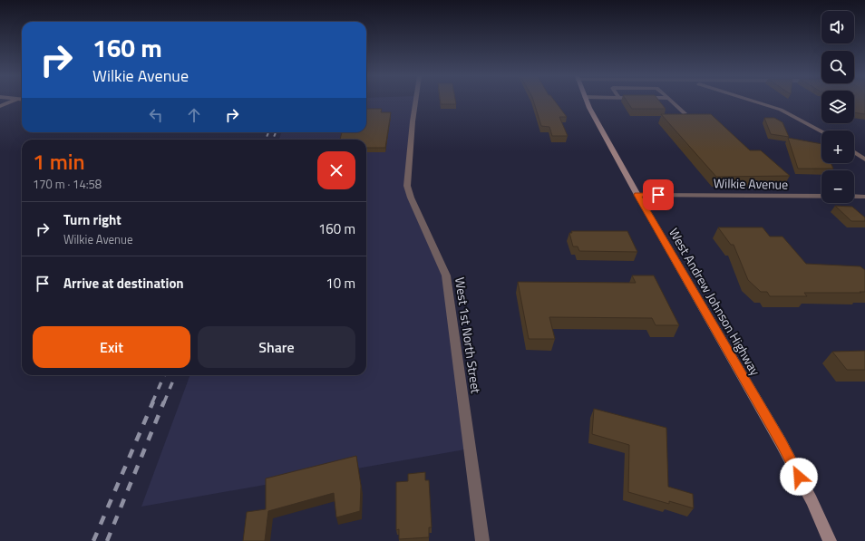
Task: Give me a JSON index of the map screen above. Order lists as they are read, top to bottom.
{
  "streets": {
    "main road": ["West Andrew Johnson Highway"],
    "street": ["Wilkie Avenue", "West 1st North Street"]
  },
  "crossings": [
    ["Wilkie Avenue", "West Andrew Johnson Highway"]
  ],
  "page": {
    "map_buttons": ["+", "−"],
    "turn": ["160 m", "Wilkie Avenue"],
    "heading": ["1 min", "170 m · 14:58"],
    "list": [
      {
        "name": "Turn right",
        "note": "Wilkie Avenue",
        "value": "160 m"
      },
      {
        "name": "Arrive at destination",
        "value": "10 m"
      }
    ],
    "buttons": ["Exit", "Share"]
  }
}
